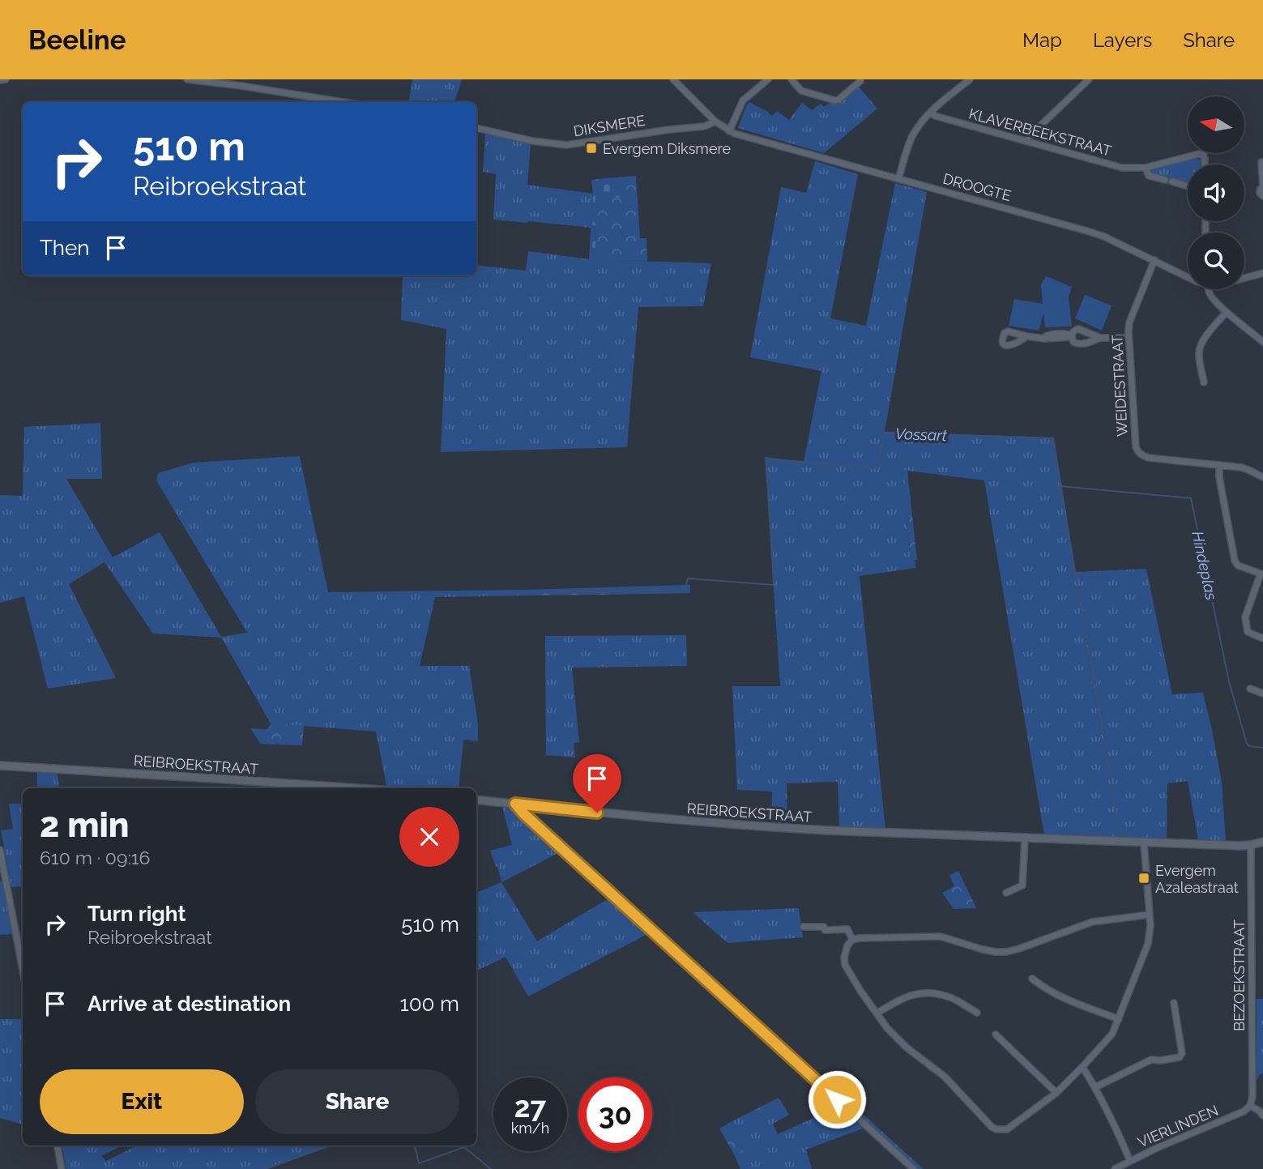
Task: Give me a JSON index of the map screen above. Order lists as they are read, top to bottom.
{
  "streets": {
    "street": [
      "DIKSMERE",
      "KLAVERBEEKSTRAAT",
      "DROOGTE",
      "WEIDESTRAAT",
      "REIBROEKSTRAAT",
      "BEZOEKSTRAAT",
      "VIERLINDEN"
    ]
  },
  "crossings": [
    ["DIKSMERE", "DROOGTE"],
    ["DROOGTE", "WEIDESTRAAT"],
    ["REIBROEKSTRAAT", "BEZOEKSTRAAT"],
    ["BEZOEKSTRAAT", "VIERLINDEN"]
  ],
  "water": ["Vossart", "Hindeplas"],
  "places": {
    "transit": ["Evergem Diksmere", "Evergem Azaleastraat"]
  },
  "north": "left",
  "page": {
    "header": "Beeline",
    "nav": ["Map", "Layers", "Share"],
    "turn": ["510 m", "Reibroekstraat"],
    "then": "Then",
    "heading": ["2 min", "610 m · 09:16"],
    "list": [
      {
        "name": "Turn right",
        "note": "Reibroekstraat",
        "value": "510 m"
      },
      {
        "name": "Arrive at destination",
        "value": "100 m"
      }
    ],
    "buttons": ["Exit", "Share"],
    "speed": "27 km/h",
    "limit": "30"
  }
}
